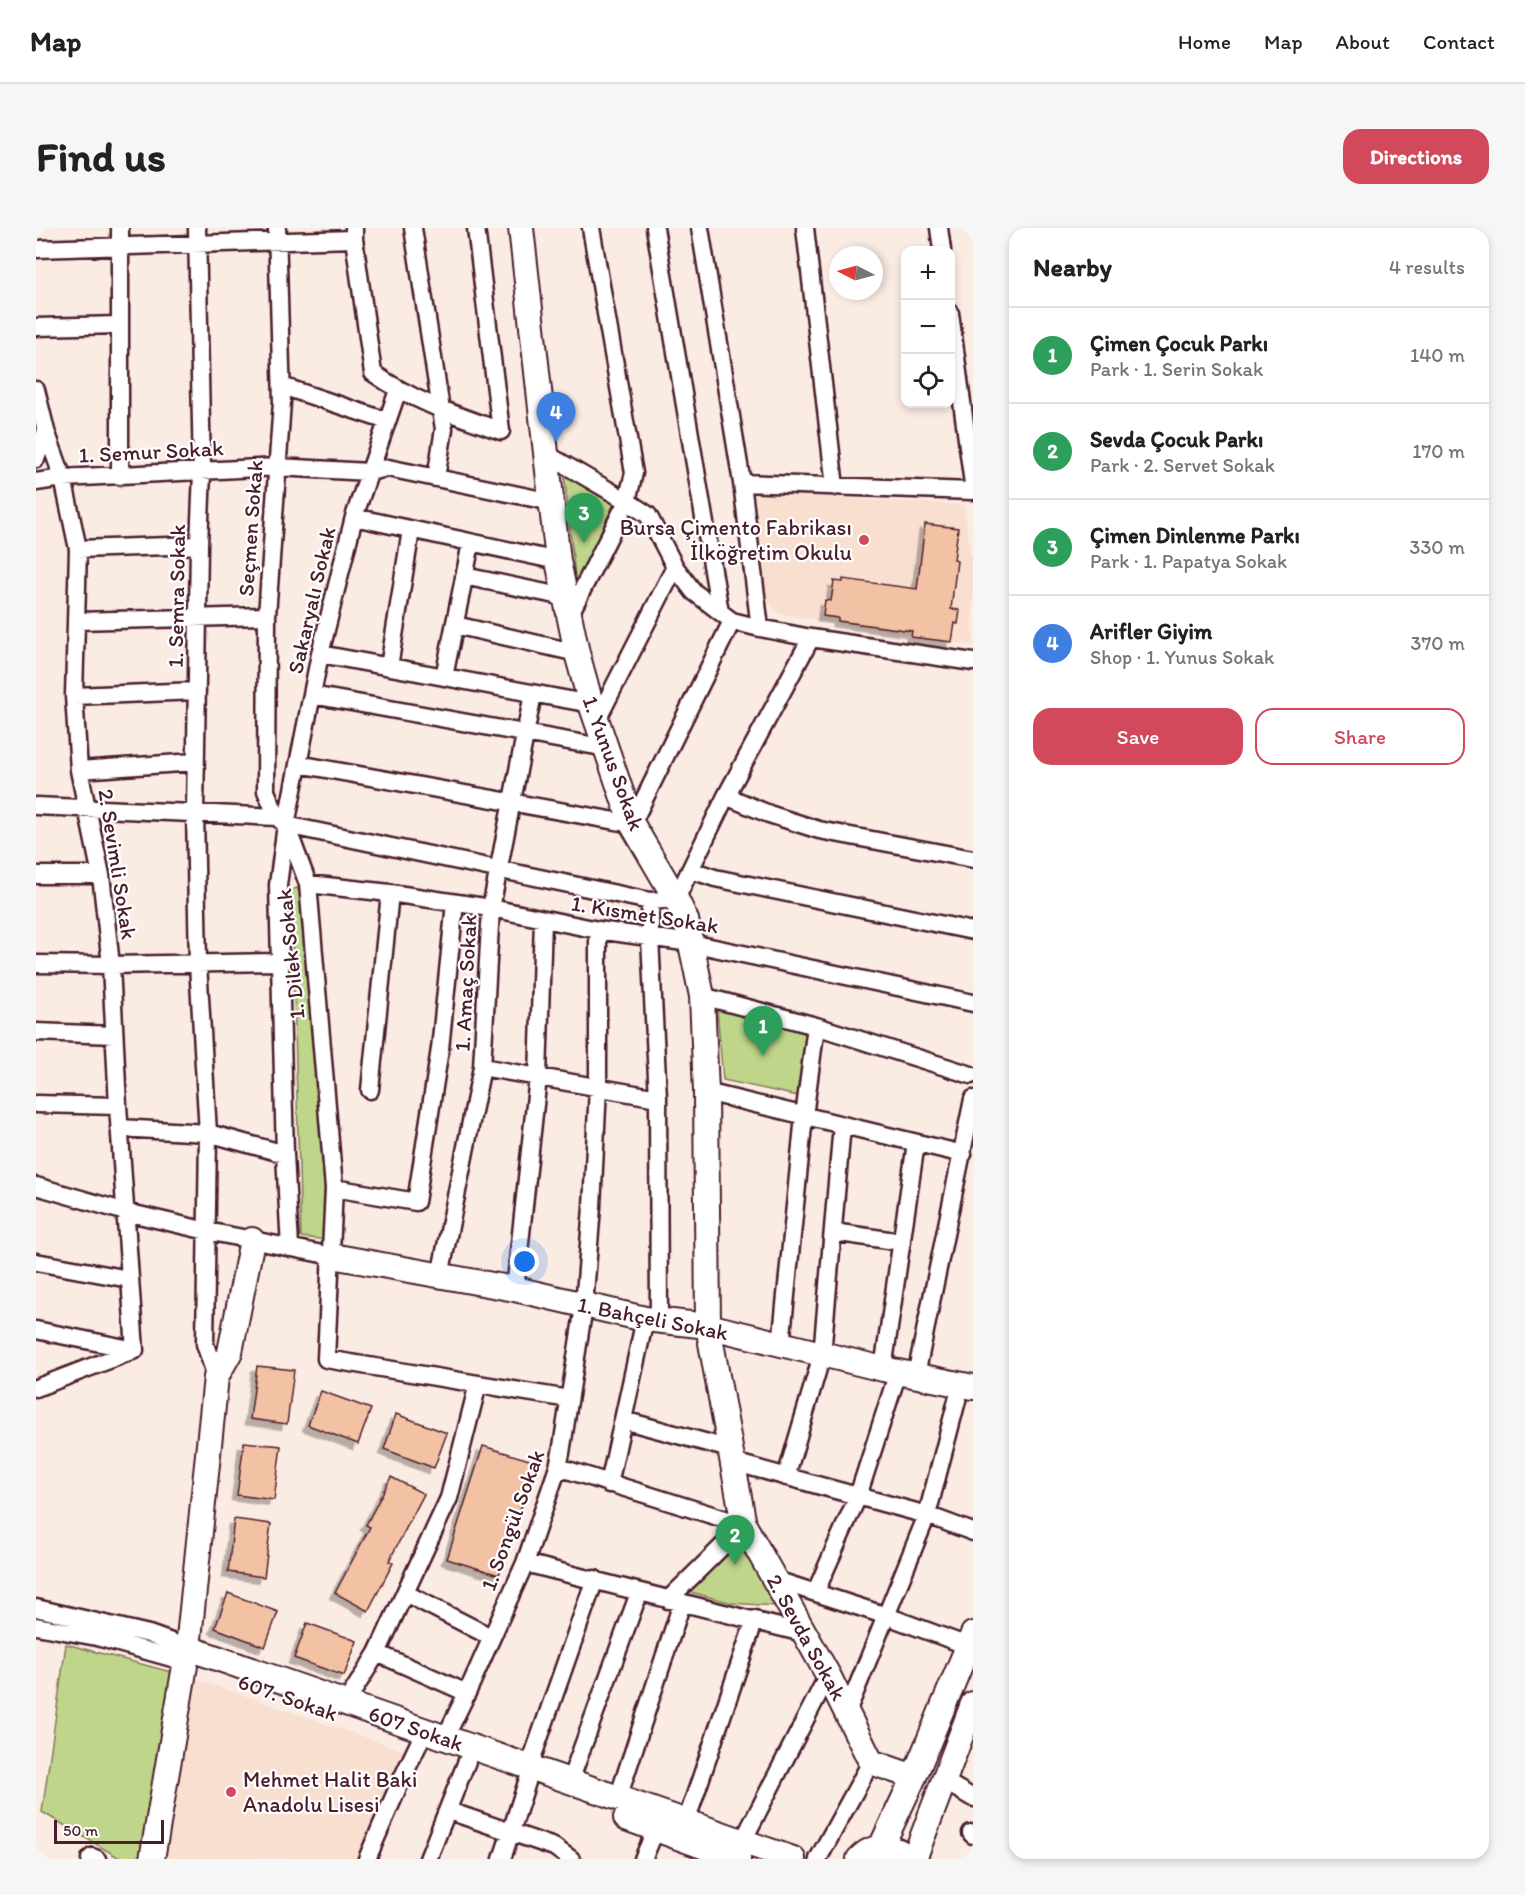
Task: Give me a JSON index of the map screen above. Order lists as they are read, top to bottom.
{
  "streets": {
    "street": [
      "1. Semur Sokak",
      "Seçmen Sokak",
      "1. Semra Sokak",
      "Sakaryalı Sokak",
      "1. Yunus Sokak",
      "2. Sevimli Sokak",
      "1. Kısmet Sokak",
      "1. Dilek Sokak",
      "1. Amaç Sokak",
      "1. Bahçeli Sokak",
      "1. Songül Sokak",
      "2. Sevda Sokak",
      "607. Sokak",
      "607 Sokak"
    ]
  },
  "crossings": [
    ["1. Semur Sokak", "Seçmen Sokak"],
    ["1. Semur Sokak", "1. Semra Sokak"],
    ["1. Semur Sokak", "Sakaryalı Sokak"],
    ["1. Semur Sokak", "1. Yunus Sokak"],
    ["1. Semur Sokak", "2. Sevimli Sokak"],
    ["Seçmen Sokak", "Sakaryalı Sokak"],
    ["Seçmen Sokak", "1. Dilek Sokak"],
    ["Sakaryalı Sokak", "1. Dilek Sokak"],
    ["1. Yunus Sokak", "1. Kısmet Sokak"],
    ["1. Yunus Sokak", "1. Bahçeli Sokak"],
    ["1. Yunus Sokak", "2. Sevda Sokak"],
    ["1. Kısmet Sokak", "1. Dilek Sokak"],
    ["1. Kısmet Sokak", "1. Amaç Sokak"],
    ["1. Kısmet Sokak", "1. Songül Sokak"],
    ["1. Dilek Sokak", "1. Bahçeli Sokak"],
    ["1. Amaç Sokak", "1. Bahçeli Sokak"],
    ["1. Bahçeli Sokak", "1. Songül Sokak"],
    ["1. Bahçeli Sokak", "2. Sevda Sokak"],
    ["1. Songül Sokak", "607 Sokak"],
    ["607. Sokak", "607 Sokak"]
  ],
  "places": ["Bursa Çimento Fabrikası İlköğretim Okulu", "Mehmet Halit Baki Anadolu Lisesi"],
  "scale_bar": "50 m",
  "north": "left",
  "page": {
    "header": "Map",
    "nav": [
      "Home",
      "Map",
      "About",
      "Contact"
    ],
    "buttons": [
      "Directions",
      ["Save", "Share"]
    ],
    "title": "Find us",
    "heading": ["Nearby", "4 results"],
    "map_buttons": ["+", "−"],
    "list": [
      {
        "mark": "1",
        "name": "Çimen Çocuk Parkı",
        "note": "Park · 1. Serin Sokak",
        "value": "140 m"
      },
      {
        "mark": "2",
        "name": "Sevda Çocuk Parkı",
        "note": "Park · 2. Servet Sokak",
        "value": "170 m"
      },
      {
        "mark": "3",
        "name": "Çimen Dinlenme Parkı",
        "note": "Park · 1. Papatya Sokak",
        "value": "330 m"
      },
      {
        "mark": "4",
        "name": "Arifler Giyim",
        "note": "Shop · 1. Yunus Sokak",
        "value": "370 m"
      }
    ],
    "pins": [
      "4",
      "3",
      "1",
      "2"
    ],
    "scale": "50 m"
  }
}
